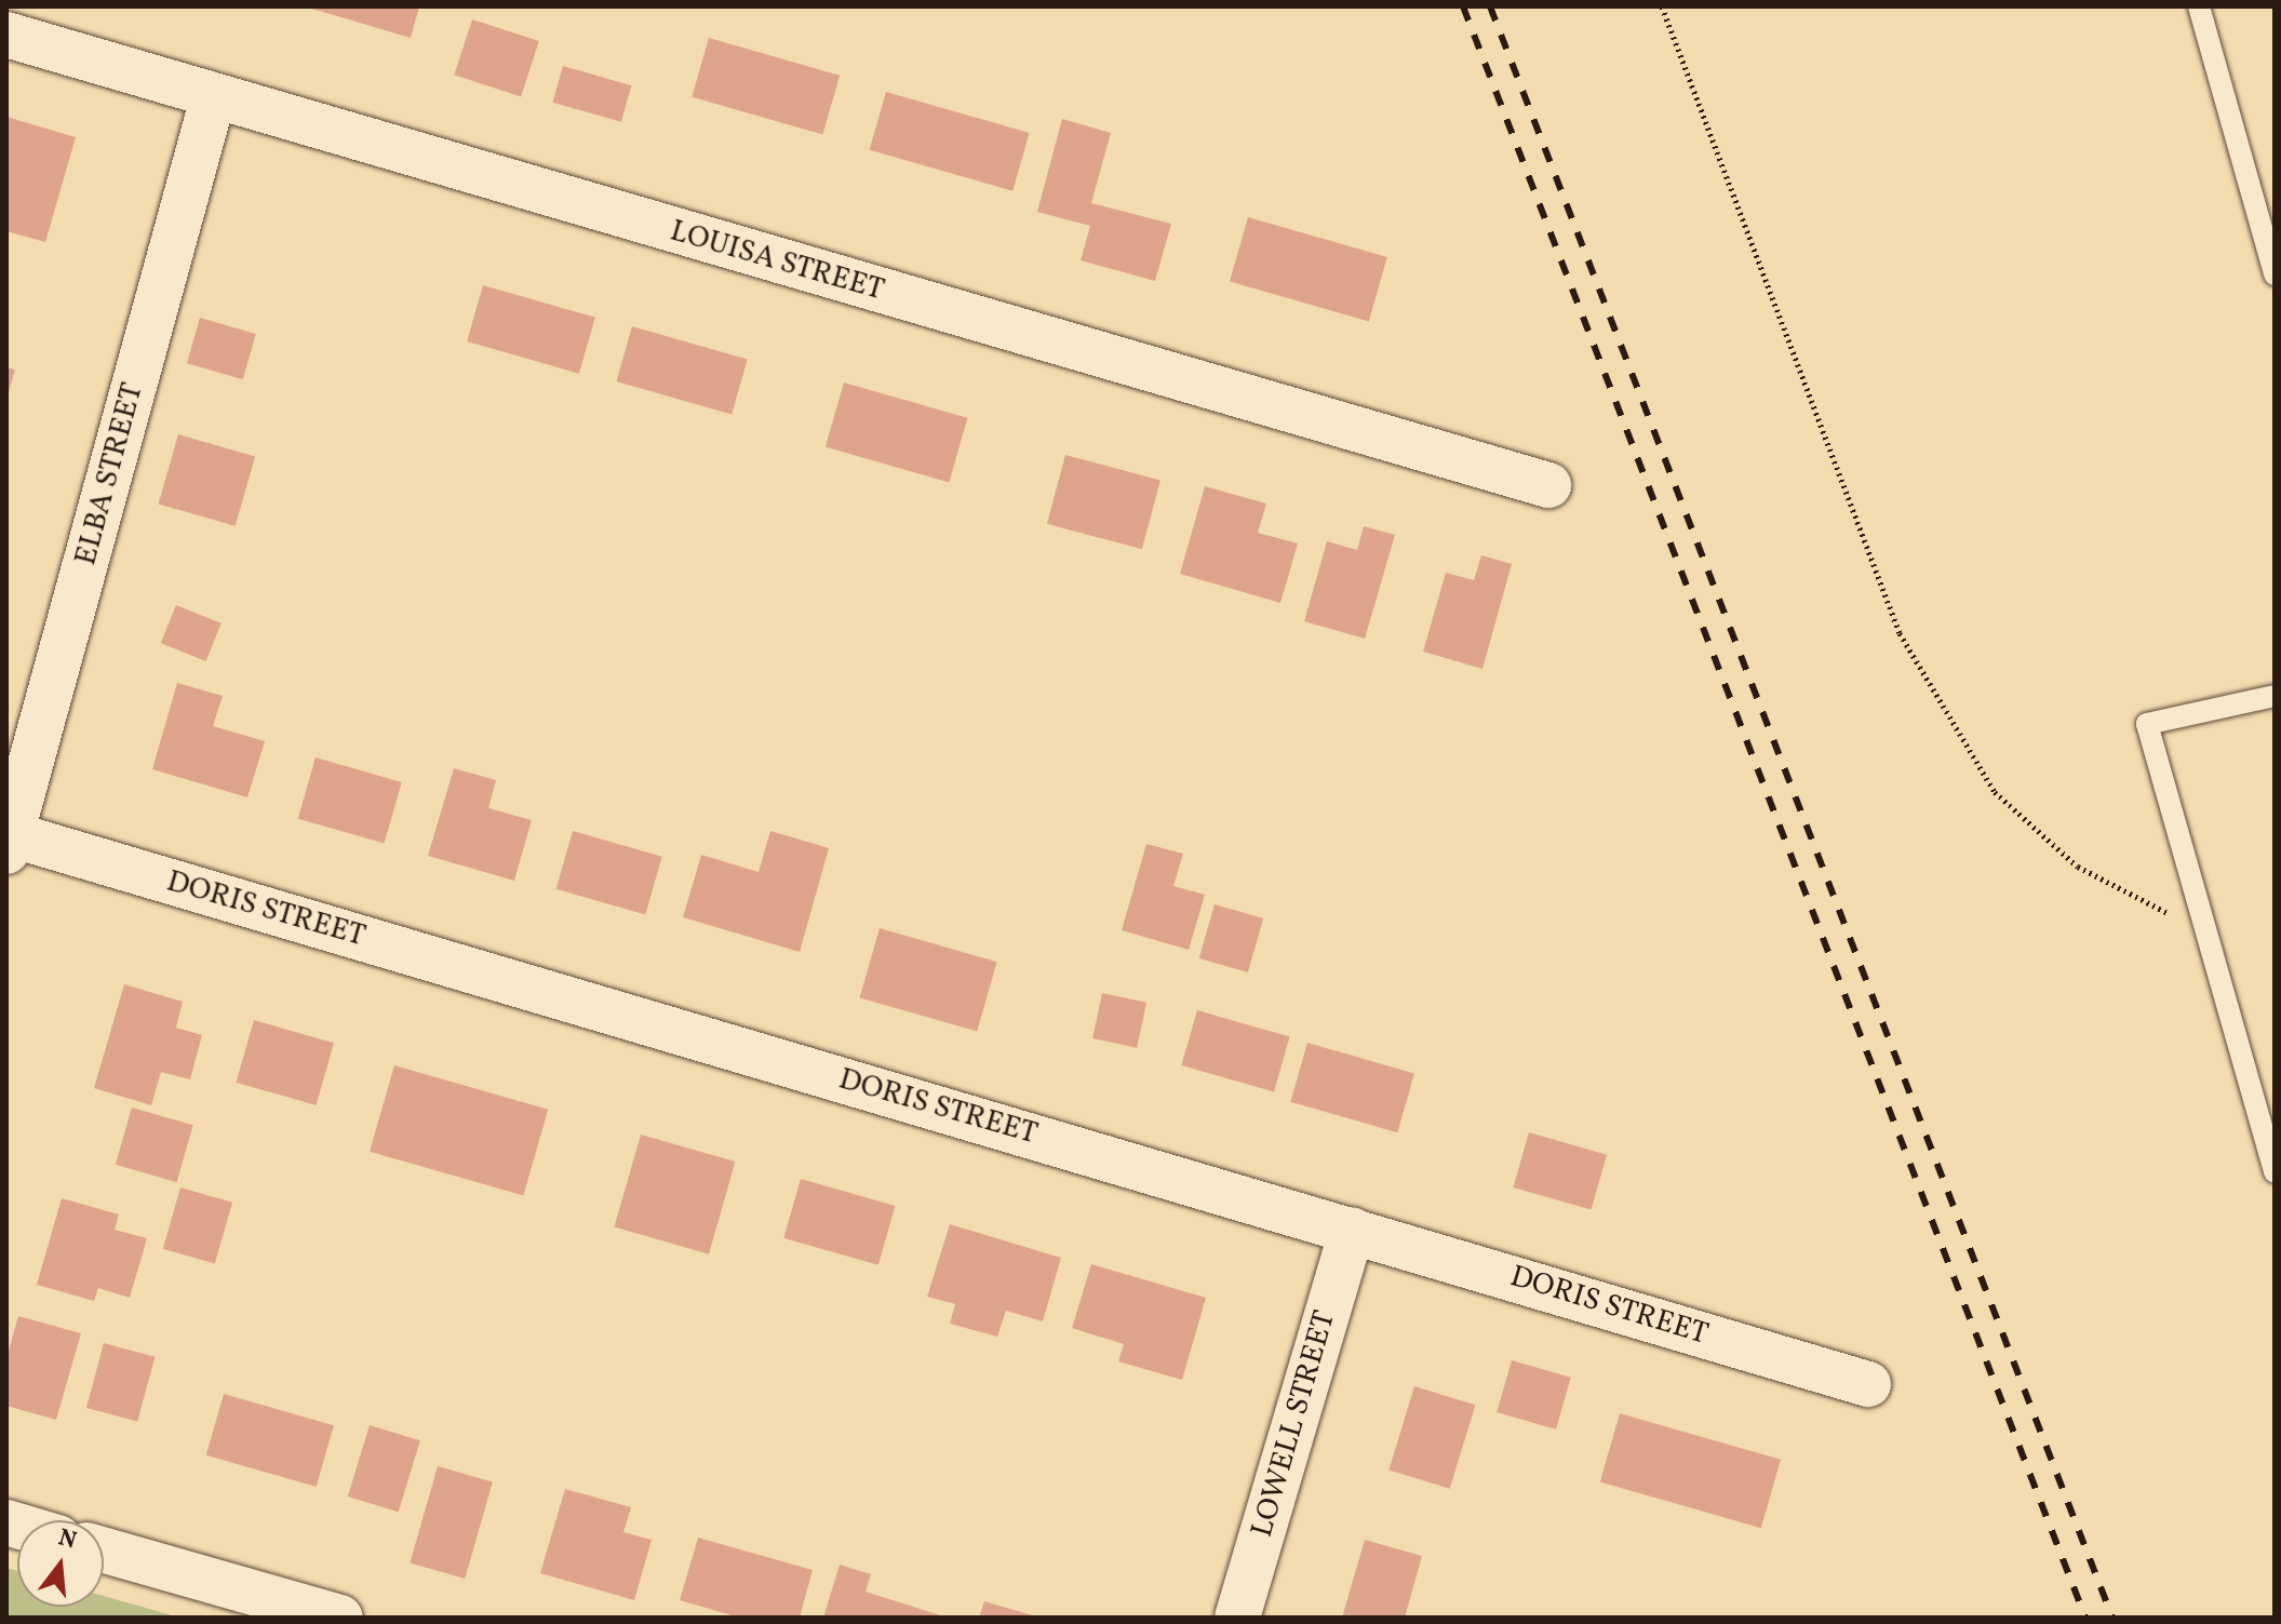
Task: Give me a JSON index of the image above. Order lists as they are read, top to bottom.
{
  "streets": {
    "street": [
      "LOUISA STREET",
      "ELBA STREET",
      "DORIS STREET",
      "LOWELL STREET"
    ]
  },
  "crossings": [
    ["LOUISA STREET", "ELBA STREET"],
    ["ELBA STREET", "DORIS STREET"],
    ["DORIS STREET", "LOWELL STREET"]
  ],
  "north": "top"
}
